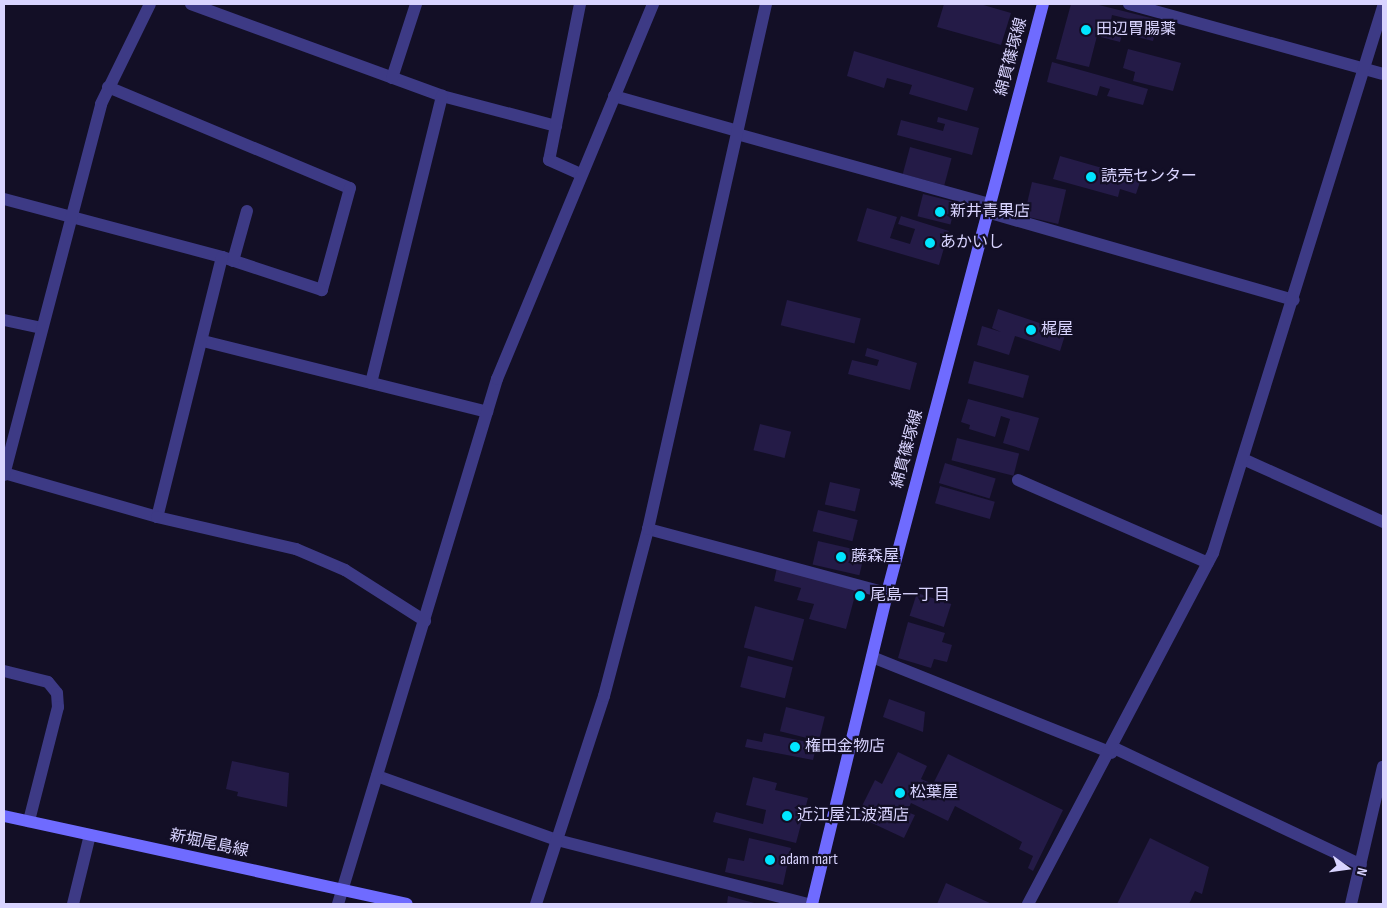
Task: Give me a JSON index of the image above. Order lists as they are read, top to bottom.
{
  "streets": {
    "main road": ["綿貫篠塚線", "新堀尾島線"]
  },
  "places": [
    "田辺胃腸薬",
    "読売センター",
    "新井青果店",
    "あかいし",
    "梶屋",
    "藤森屋",
    "尾島一丁目",
    "権田金物店",
    "松葉屋",
    "近江屋江波酒店",
    "adam mart"
  ],
  "north": "right"
}
